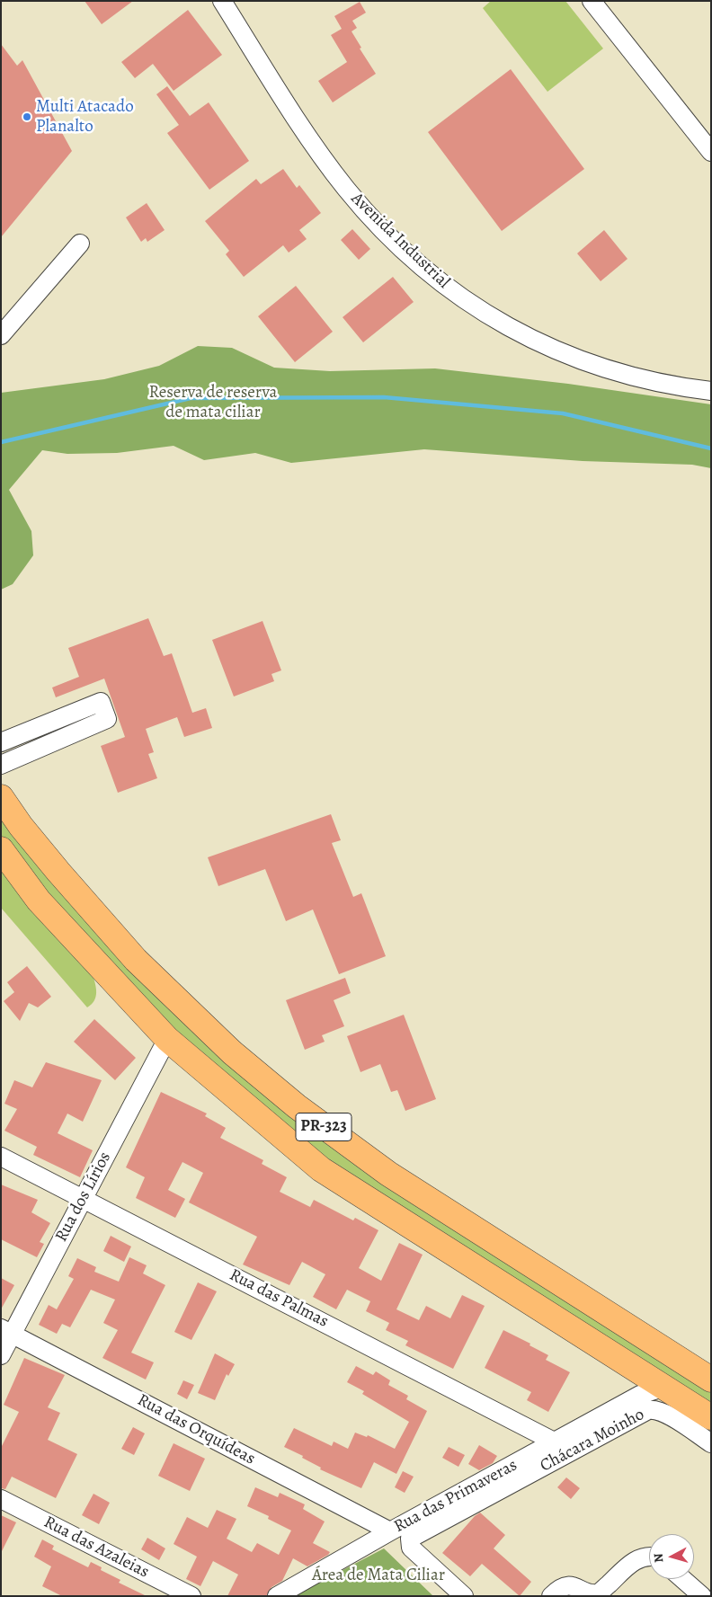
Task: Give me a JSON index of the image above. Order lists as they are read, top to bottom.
{
  "streets": {
    "highway": ["PR-323"],
    "street": [
      "Avenida Industrial",
      "Rua dos Lírios",
      "Rua das Palmas",
      "Rua das Orquídeas",
      "Chácara Moinho",
      "Rua das Primaveras",
      "Rua das Azaleias"
    ]
  },
  "crossings": [
    ["PR-323", "Rua dos Lírios"],
    ["PR-323", "Rua das Primaveras"],
    ["Rua dos Lírios", "Rua das Palmas"],
    ["Rua dos Lírios", "Rua das Orquídeas"],
    ["Rua das Palmas", "Rua das Primaveras"],
    ["Rua das Orquídeas", "Rua das Primaveras"]
  ],
  "parks": ["Reserva de reserva de mata ciliar", "Área de Mata Ciliar"],
  "places": ["Multi Atacado Planalto"],
  "north": "left"
}
